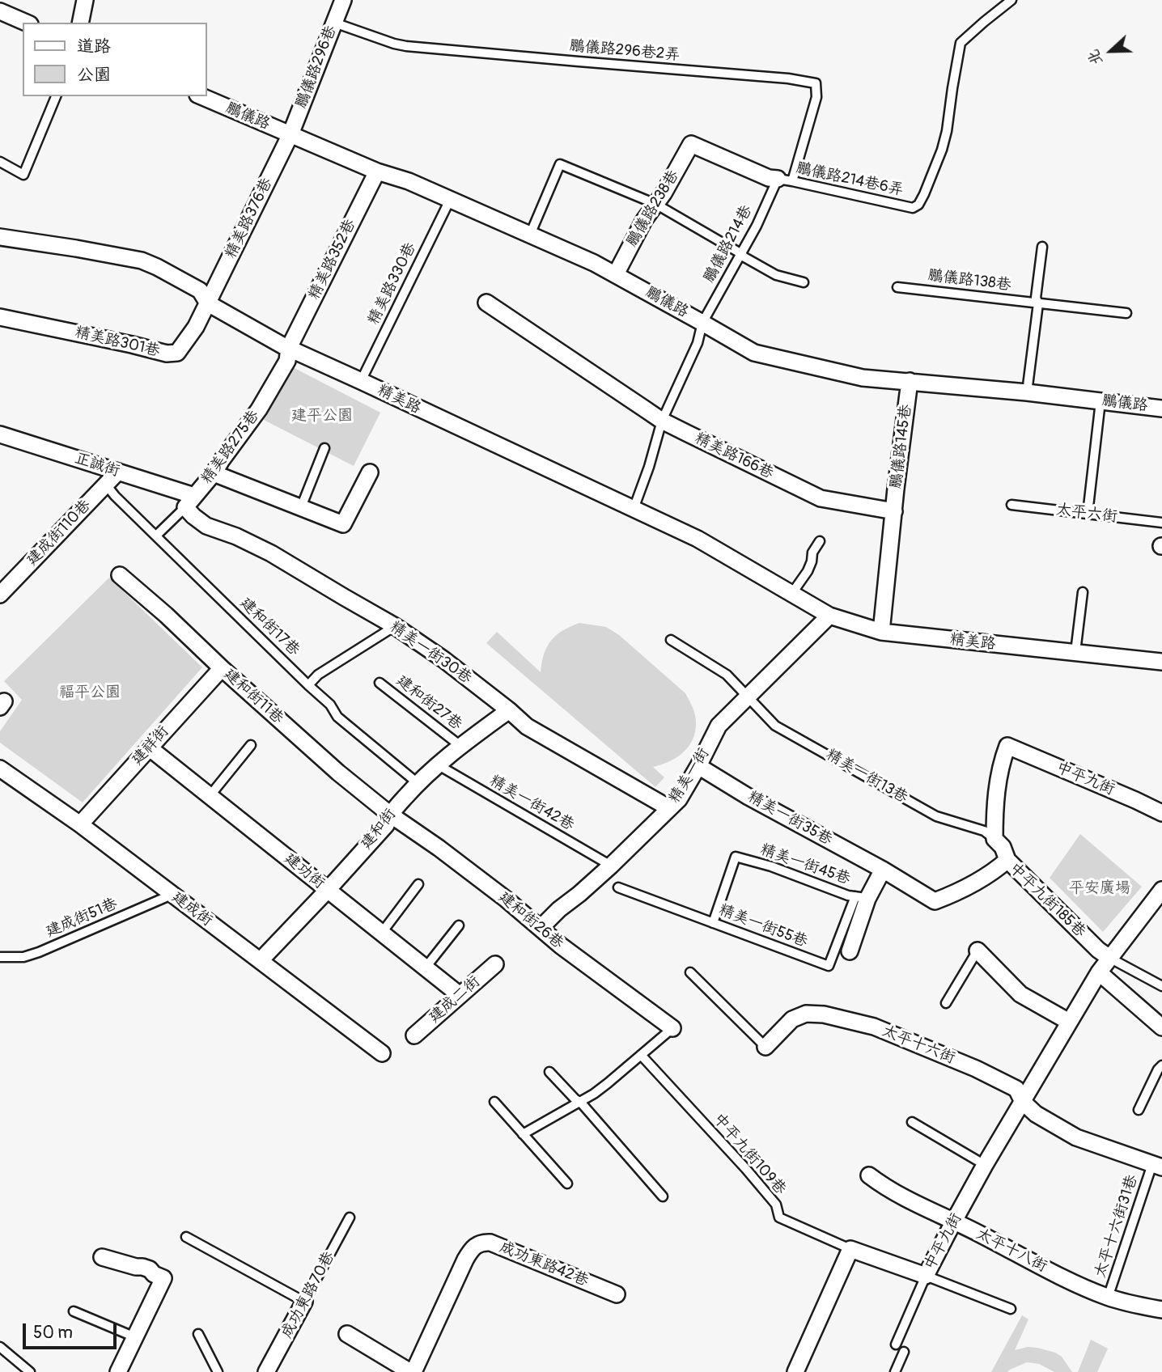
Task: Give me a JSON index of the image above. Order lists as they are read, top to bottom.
{
  "streets": {
    "street": [
      "鵬儀路296巷",
      "鵬儀路",
      "鵬儀路238巷",
      "精美路376巷",
      "精美路352巷",
      "精美路301巷",
      "精美路",
      "鵬儀路145巷",
      "精美路275巷",
      "精美路166巷",
      "正誠街",
      "建成街110巷",
      "精美一街30巷",
      "建和街11巷",
      "建祥街",
      "精美一街",
      "中平九街",
      "精美一街35巷",
      "建和街",
      "建功街",
      "中平九街185巷",
      "建成街",
      "建和街26巷",
      "建成二街",
      "太平十六街",
      "太平十八街",
      "成功東路42巷",
      "成功東路70巷"
    ],
    "lane": [
      "鵬儀路296巷2弄",
      "鵬儀路214巷6弄",
      "鵬儀路214巷",
      "鵬儀路138巷",
      "精美路330巷",
      "太平六街",
      "建和街17巷",
      "建和街27巷",
      "精美一街13巷",
      "精美一街42巷",
      "精美一街45巷",
      "建成街51巷",
      "精美一街55巷",
      "中平九街109巷",
      "太平十六街31巷"
    ]
  },
  "crossings": [
    ["鵬儀路296巷2弄", "鵬儀路296巷"],
    ["鵬儀路296巷2弄", "鵬儀路214巷6弄"],
    ["鵬儀路296巷2弄", "鵬儀路238巷"],
    ["鵬儀路296巷2弄", "鵬儀路214巷"],
    ["鵬儀路296巷", "鵬儀路"],
    ["鵬儀路296巷", "精美路376巷"],
    ["鵬儀路", "鵬儀路238巷"],
    ["鵬儀路", "精美路376巷"],
    ["鵬儀路", "鵬儀路214巷"],
    ["鵬儀路", "精美路352巷"],
    ["鵬儀路", "精美路330巷"],
    ["鵬儀路", "鵬儀路145巷"],
    ["鵬儀路214巷6弄", "鵬儀路238巷"],
    ["鵬儀路214巷6弄", "鵬儀路214巷"],
    ["鵬儀路238巷", "鵬儀路214巷"],
    ["精美路376巷", "精美路301巷"],
    ["精美路376巷", "精美路"],
    ["鵬儀路214巷", "精美路"],
    ["鵬儀路214巷", "精美路166巷"],
    ["精美路352巷", "精美路"],
    ["精美路352巷", "精美路275巷"],
    ["精美路330巷", "精美路"],
    ["精美路301巷", "精美路"],
    ["精美路", "精美路275巷"],
    ["精美路", "精美一街"],
    ["鵬儀路145巷", "精美路166巷"],
    ["精美路275巷", "正誠街"],
    ["精美路275巷", "建和街17巷"],
    ["精美路275巷", "精美一街30巷"],
    ["正誠街", "建成街110巷"],
    ["正誠街", "精美一街30巷"],
    ["建成街110巷", "建和街17巷"],
    ["建和街17巷", "建和街"],
    ["精美一街30巷", "精美一街"],
    ["精美一街30巷", "建和街"],
    ["建和街11巷", "建祥街"],
    ["建和街11巷", "建和街"],
    ["建和街11巷", "建和街26巷"],
    ["建和街27巷", "建和街"],
    ["建祥街", "建功街"],
    ["建祥街", "建成街"],
    ["精美一街", "精美一街13巷"],
    ["精美一街", "精美一街42巷"],
    ["精美一街", "精美一街35巷"],
    ["精美一街", "建和街26巷"],
    ["精美一街13巷", "中平九街"],
    ["中平九街", "中平九街185巷"],
    ["中平九街", "太平十六街"],
    ["中平九街", "中平九街109巷"],
    ["中平九街", "太平十八街"],
    ["精美一街42巷", "建和街"],
    ["精美一街35巷", "中平九街185巷"],
    ["建和街", "建功街"],
    ["建和街", "建成街"],
    ["建和街", "建和街26巷"],
    ["精美一街45巷", "精美一街55巷"],
    ["建功街", "建成二街"],
    ["建成街", "建成街51巷"],
    ["太平十六街", "太平十六街31巷"],
    ["太平十六街31巷", "太平十八街"]
  ],
  "parks": ["建平公園", "福平公園", "平安廣場"],
  "legend": ["道路", "公園"],
  "scale_bar": "50 m",
  "north": "left"
}
